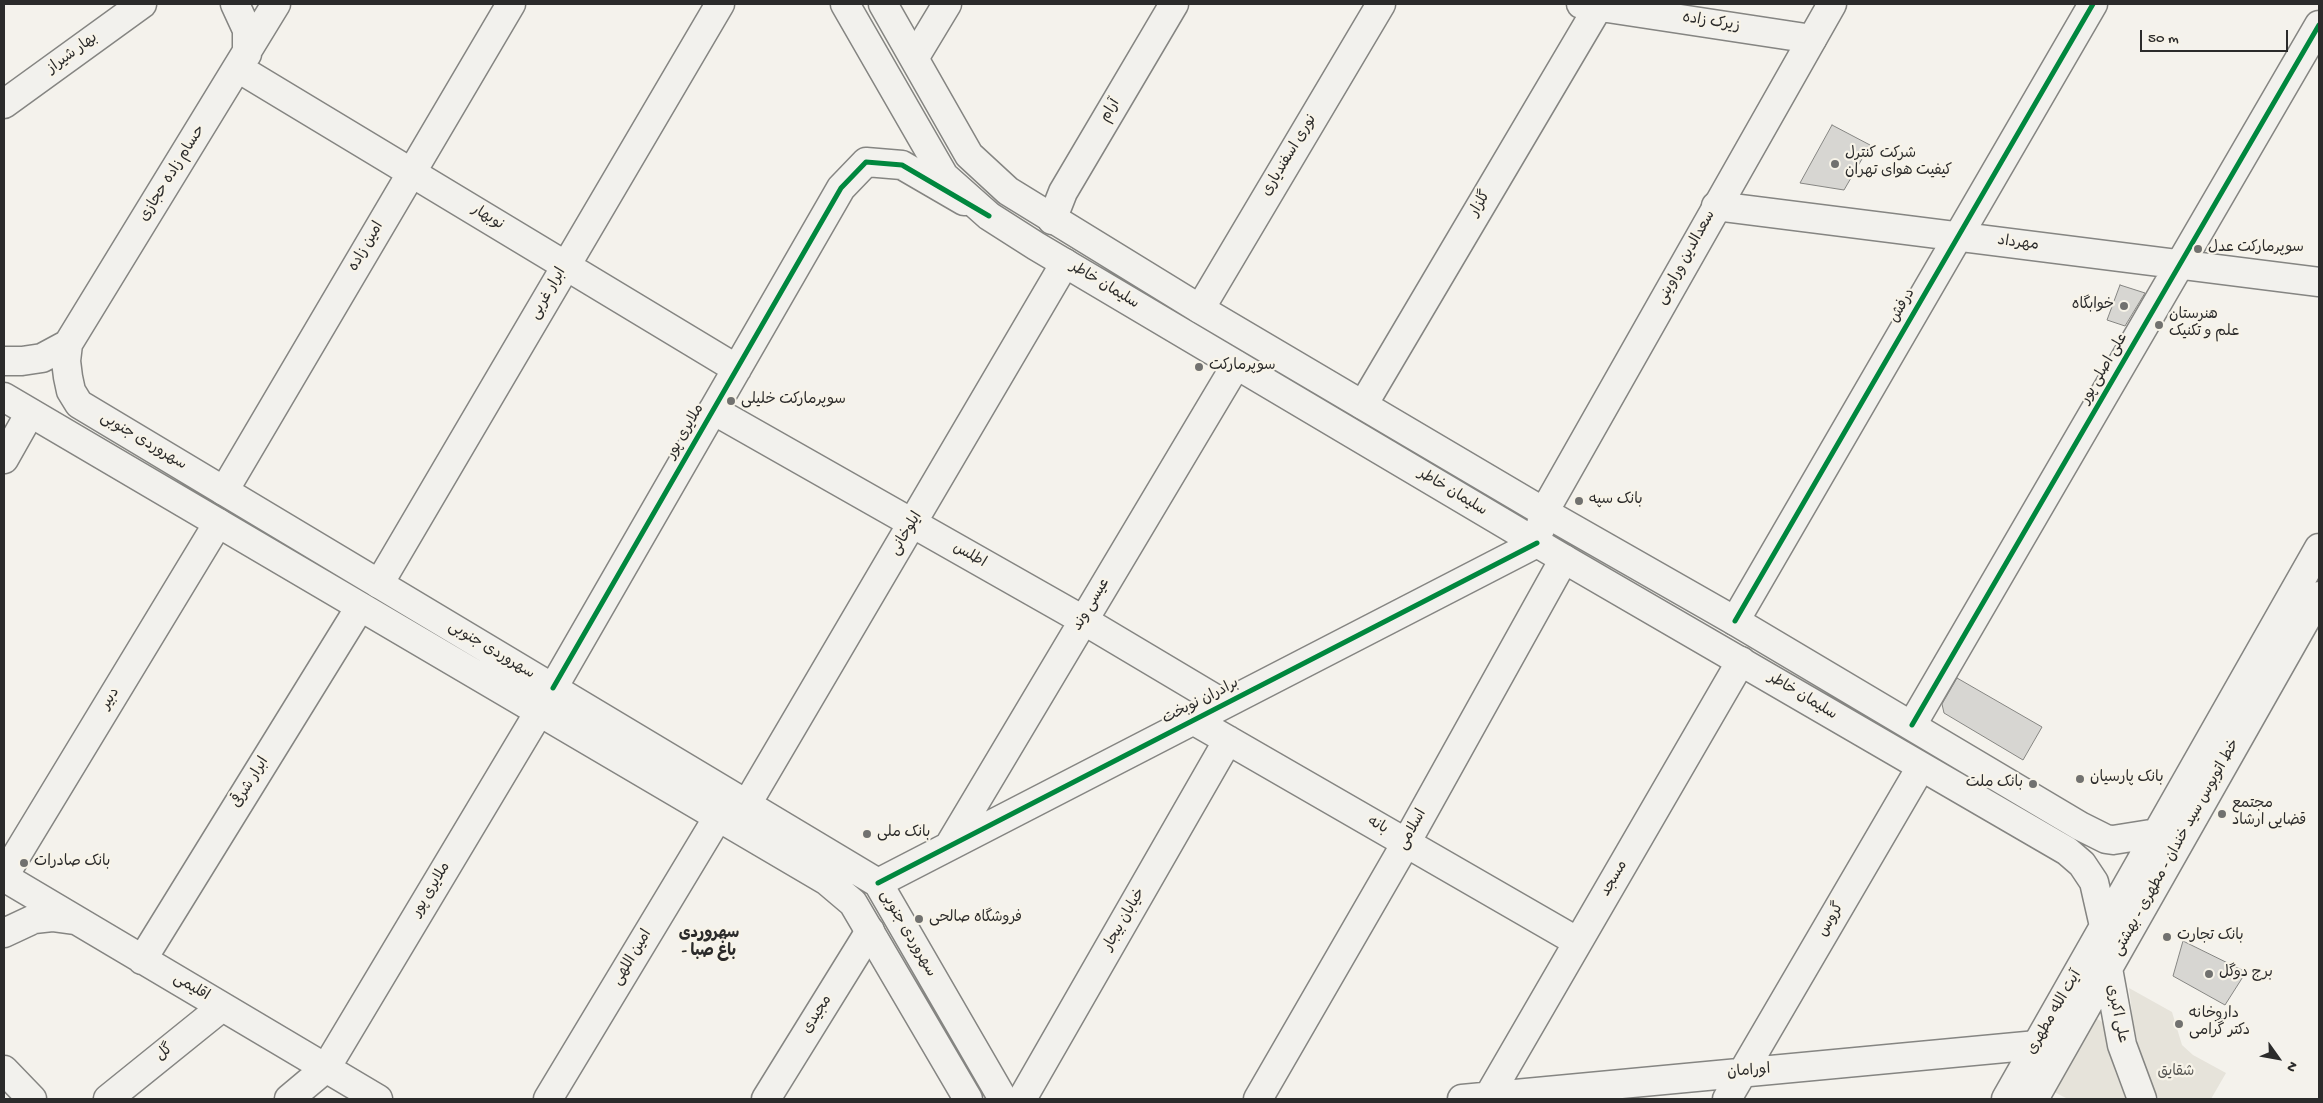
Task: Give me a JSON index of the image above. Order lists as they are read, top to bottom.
{
  "streets": {
    "street": [
      "زیرک زاده",
      "بهار شیراز",
      "آرام",
      "نوری اسفندیاری",
      "حسام زاده حجازی",
      "گلزار",
      "نوبهار",
      "مهرداد",
      "امین زاده",
      "سعدالدین وراوینی",
      "سلیمان خاطر",
      "ابرار غربی",
      "درفش",
      "علی اصلی پور",
      "ملایری پور",
      "سهروردی جنوبی",
      "ایلوخانی",
      "اطلس",
      "عیسی وند",
      "دبیر",
      "برادران نوبخت",
      "ابرار شرقی",
      "بانه",
      "اسلامی",
      "خط اتوبوس سید خندان - مطهری - بهشتی",
      "مسجد",
      "خیابان بیجار",
      "گروس",
      "امین اللهی",
      "اقلیمی",
      "آیت الله مطهری",
      "علی‌ اکبری",
      "مجیدی",
      "گل",
      "اورامان"
    ]
  },
  "crossings": [
    ["زیرک زاده", "گلزار"],
    ["زیرک زاده", "سعدالدین وراوینی"],
    ["آرام", "سلیمان خاطر"],
    ["نوری اسفندیاری", "سلیمان خاطر"],
    ["حسام زاده حجازی", "نوبهار"],
    ["حسام زاده حجازی", "سهروردی جنوبی"],
    ["گلزار", "سلیمان خاطر"],
    ["نوبهار", "امین زاده"],
    ["نوبهار", "ابرار غربی"],
    ["نوبهار", "ملایری پور"],
    ["مهرداد", "سعدالدین وراوینی"],
    ["مهرداد", "درفش"],
    ["مهرداد", "علی اصلی پور"],
    ["امین زاده", "سهروردی جنوبی"],
    ["سعدالدین وراوینی", "سلیمان خاطر"],
    ["سعدالدین وراوینی", "برادران نوبخت"],
    ["سلیمان خاطر", "درفش"],
    ["سلیمان خاطر", "علی اصلی پور"],
    ["سلیمان خاطر", "ملایری پور"],
    ["سلیمان خاطر", "ایلوخانی"],
    ["سلیمان خاطر", "عیسی وند"],
    ["سلیمان خاطر", "برادران نوبخت"],
    ["سلیمان خاطر", "اسلامی"],
    ["سلیمان خاطر", "مسجد"],
    ["سلیمان خاطر", "گروس"],
    ["سلیمان خاطر", "آیت الله مطهری"],
    ["سلیمان خاطر", "علی‌ اکبری"],
    ["ابرار غربی", "سهروردی جنوبی"],
    ["ملایری پور", "سهروردی جنوبی"],
    ["ملایری پور", "اطلس"],
    ["ملایری پور", "اقلیمی"],
    ["سهروردی جنوبی", "ایلوخانی"],
    ["سهروردی جنوبی", "دبیر"],
    ["سهروردی جنوبی", "برادران نوبخت"],
    ["سهروردی جنوبی", "ابرار شرقی"],
    ["سهروردی جنوبی", "امین اللهی"],
    ["سهروردی جنوبی", "مجیدی"],
    ["ایلوخانی", "اطلس"],
    ["اطلس", "عیسی وند"],
    ["اطلس", "برادران نوبخت"],
    ["عیسی وند", "برادران نوبخت"],
    ["دبیر", "اقلیمی"],
    ["برادران نوبخت", "بانه"],
    ["ابرار شرقی", "اقلیمی"],
    ["بانه", "اسلامی"],
    ["بانه", "مسجد"],
    ["بانه", "خیابان بیجار"],
    ["خط اتوبوس سید خندان - مطهری - بهشتی", "علی‌ اکبری"],
    ["مسجد", "اورامان"],
    ["گروس", "اورامان"],
    ["اقلیمی", "گل"],
    ["آیت الله مطهری", "علی‌ اکبری"],
    ["آیت الله مطهری", "اورامان"]
  ],
  "districts": ["سهروردی - باغ صبا"],
  "parks": ["شقایق"],
  "places": [
    "شرکت کنترل کیفیت هوای تهران",
    "سوپرمارکت عدل",
    "خوابگاه",
    "هنرستان علم و تکنیک",
    "سوپرمارکت",
    "سوپرمارکت خلیلی",
    "بانک سپه",
    "بانک پارسیان",
    "بانک ملت",
    "مجتمع قضایی ارشاد",
    "بانک ملی",
    "بانک صادرات",
    "فروشگاه صالحی",
    "بانک تجارت",
    "برج دوگل",
    "داروخانه دکتر گرامی"
  ],
  "scale_bar": "50 m",
  "north": "bottom right"
}
